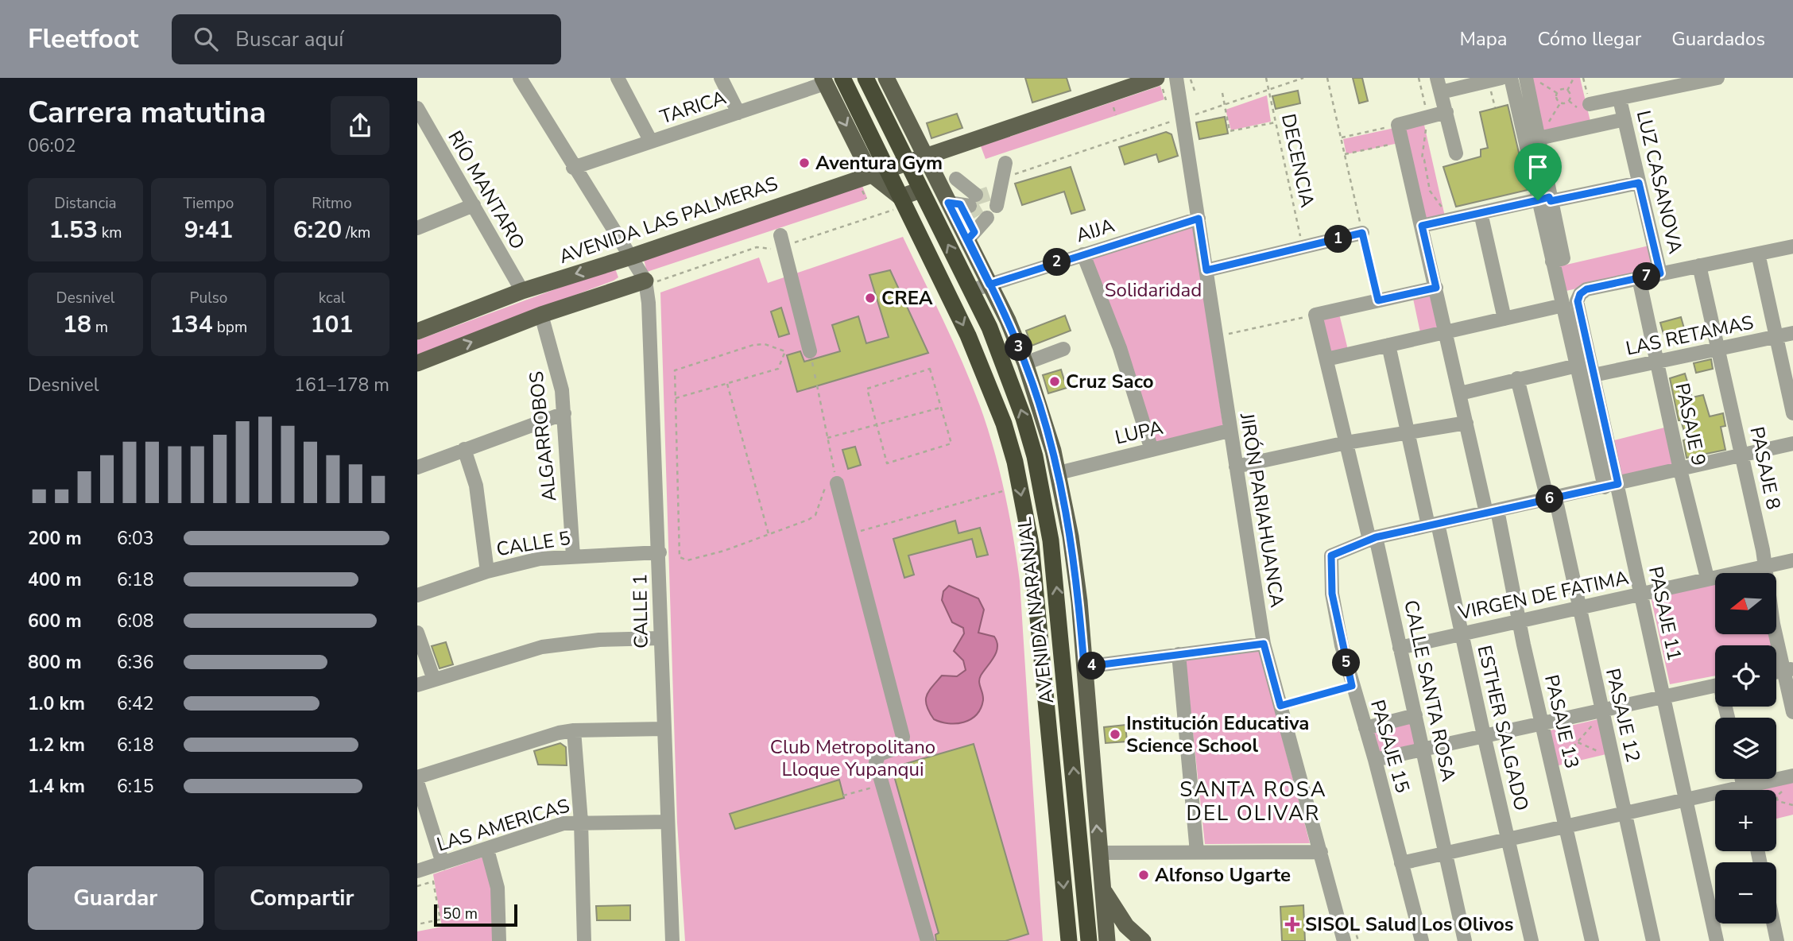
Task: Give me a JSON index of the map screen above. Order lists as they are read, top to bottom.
{
  "streets": {
    "highway": ["AVENIDA NARANJAL"],
    "main road": ["AVENIDA LAS PALMERAS"],
    "street": [
      "TARICA",
      "LUZ CASANOVA",
      "RÍO MANTARO",
      "AIJA",
      "LAS RETAMAS",
      "PASAJE 9",
      "LUPA",
      "ALGARROBOS",
      "PASAJE 8",
      "JIRÓN PARIAHUANCA",
      "CALLE 5",
      "VIRGEN DE FATIMA",
      "CALLE 1",
      "PASAJE 11",
      "CALLE SANTA ROSA",
      "PASAJE 12",
      "PASAJE 13",
      "ESTHER SALGADO",
      "PASAJE 15",
      "LAS AMERICAS"
    ],
    "path": ["DECENCIA"]
  },
  "crossings": [
    ["TARICA", "AVENIDA NARANJAL"],
    ["RÍO MANTARO", "AVENIDA LAS PALMERAS"],
    ["AVENIDA LAS PALMERAS", "AVENIDA NARANJAL"],
    ["AIJA", "JIRÓN PARIAHUANCA"],
    ["AIJA", "AVENIDA NARANJAL"],
    ["LAS RETAMAS", "PASAJE 9"],
    ["LAS RETAMAS", "PASAJE 8"],
    ["LAS RETAMAS", "PASAJE 11"],
    ["PASAJE 9", "VIRGEN DE FATIMA"],
    ["PASAJE 9", "PASAJE 11"],
    ["LUPA", "JIRÓN PARIAHUANCA"],
    ["LUPA", "AVENIDA NARANJAL"],
    ["ALGARROBOS", "CALLE 5"],
    ["PASAJE 8", "VIRGEN DE FATIMA"],
    ["CALLE 5", "CALLE 1"],
    ["VIRGEN DE FATIMA", "PASAJE 11"],
    ["VIRGEN DE FATIMA", "CALLE SANTA ROSA"],
    ["VIRGEN DE FATIMA", "PASAJE 12"],
    ["VIRGEN DE FATIMA", "PASAJE 13"],
    ["VIRGEN DE FATIMA", "ESTHER SALGADO"],
    ["CALLE 1", "LAS AMERICAS"],
    ["CALLE SANTA ROSA", "PASAJE 15"]
  ],
  "districts": ["SANTA ROSA DEL OLIVAR"],
  "parks": ["Solidaridad", "Club Metropolitano Lloque Yupanqui"],
  "places": {
    "other": [
      "Aventura Gym",
      "CREA",
      "Cruz Saco",
      "Institución Educativa Science School",
      "Alfonso Ugarte"
    ],
    "health": ["SISOL Salud Los Olivos"]
  },
  "scale_bar": "50 m",
  "north": "left",
  "page": {
    "header": "Fleetfoot",
    "search": "Buscar aquí",
    "nav": ["Mapa", "Cómo llegar", "Guardados"],
    "heading": ["Carrera matutina", "06:02"],
    "stats": [
      ["Distancia", "1.53 km"],
      ["Tiempo", "9:41"],
      ["Ritmo", "6:20 /km"],
      ["Desnivel", "18 m"],
      ["Pulso", "134 bpm"],
      ["kcal", "101"]
    ],
    "pins": [
      "1",
      "2",
      "7",
      "3",
      "6",
      "5",
      "4"
    ],
    "chart": ["Desnivel", "161–178 m"],
    "list": [
      {
        "name": "200 m",
        "note": "6:03"
      },
      {
        "name": "400 m",
        "note": "6:18"
      },
      {
        "name": "600 m",
        "note": "6:08"
      },
      {
        "name": "800 m",
        "note": "6:36"
      },
      {
        "name": "1.0 km",
        "note": "6:42"
      },
      {
        "name": "1.2 km",
        "note": "6:18"
      },
      {
        "name": "1.4 km",
        "note": "6:15"
      }
    ],
    "map_buttons": ["+", "−"],
    "buttons": ["Guardar", "Compartir"],
    "scale": "50 m"
  }
}
